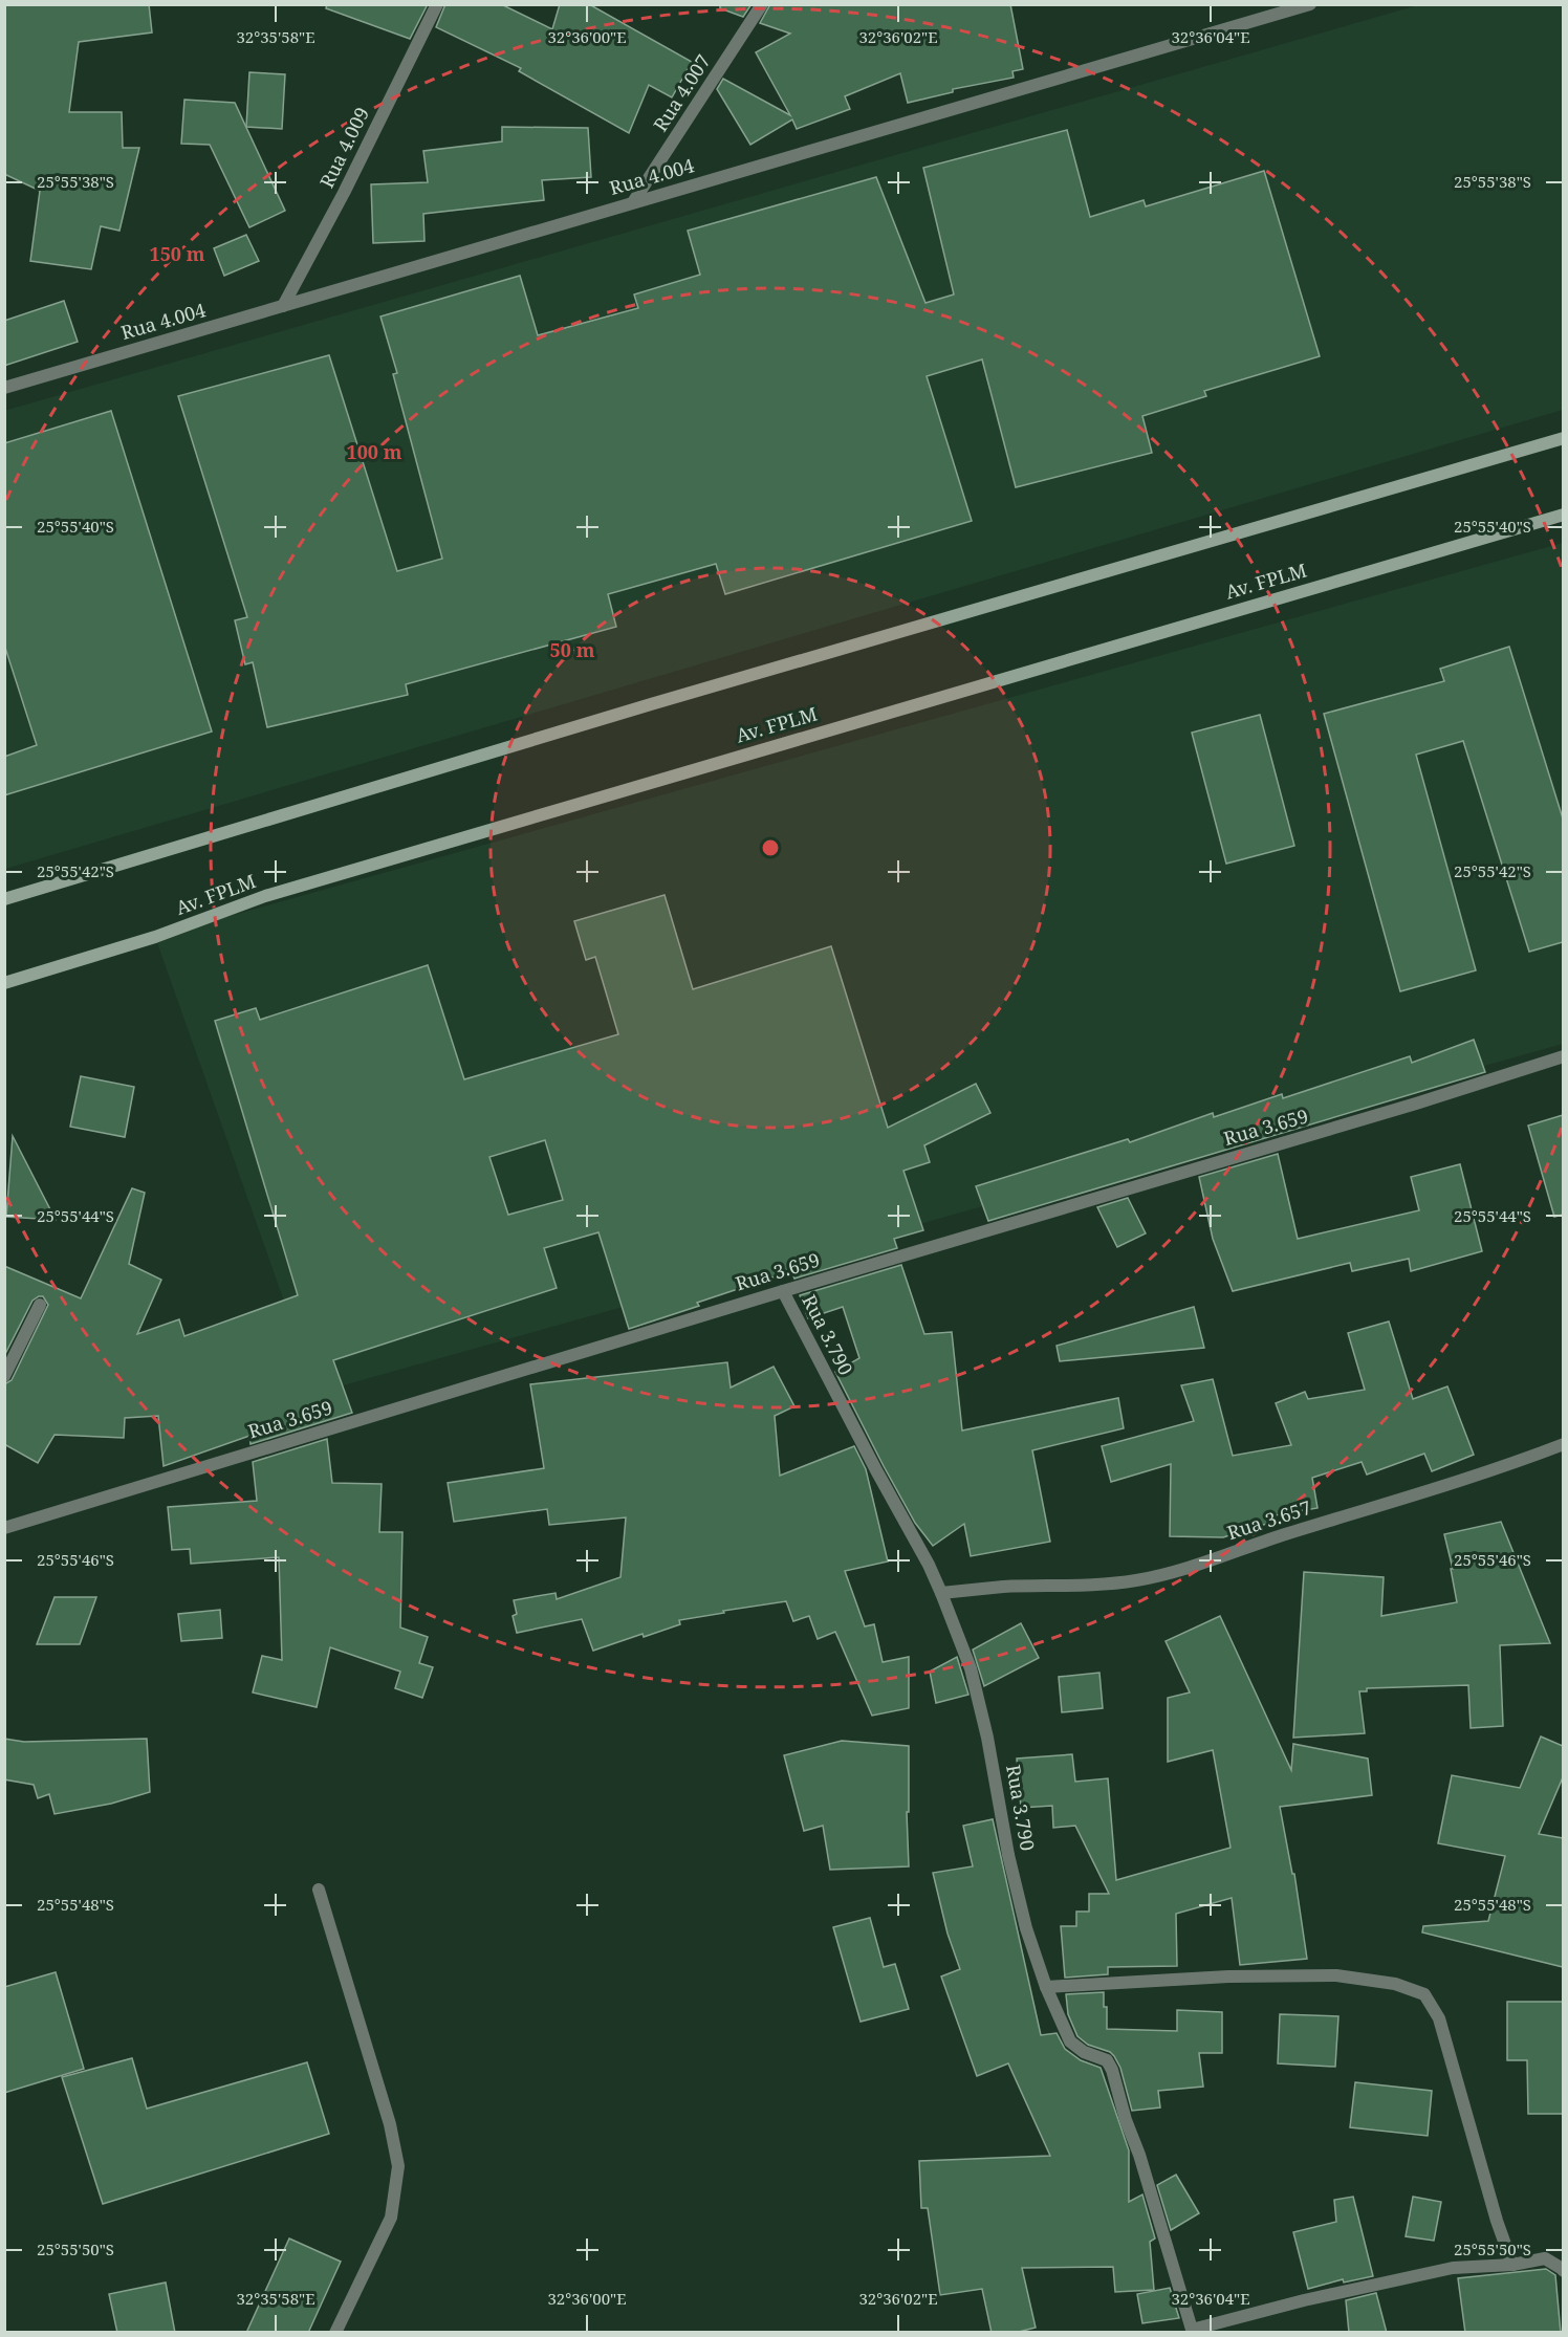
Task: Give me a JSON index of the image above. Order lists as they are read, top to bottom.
{
  "streets": {
    "main road": ["Av. FPLM"],
    "street": [
      "Rua 4.007",
      "Rua 4.009",
      "Rua 4.004",
      "Rua 3.659",
      "Rua 3.790",
      "Rua 3.657"
    ]
  },
  "crossings": [
    ["Rua 4.007", "Rua 4.004"],
    ["Rua 4.009", "Rua 4.004"],
    ["Rua 3.659", "Rua 3.790"],
    ["Rua 3.790", "Rua 3.657"]
  ],
  "coordinates": [
    "32°35'58\"E",
    "32°36'00\"E",
    "32°36'02\"E",
    "32°36'04\"E",
    "25°55'38\"S",
    "25°55'40\"S",
    "25°55'42\"S",
    "25°55'44\"S",
    "25°55'46\"S",
    "25°55'48\"S",
    "25°55'50\"S"
  ],
  "rings": ["150 m", "100 m", "50 m"]
}
